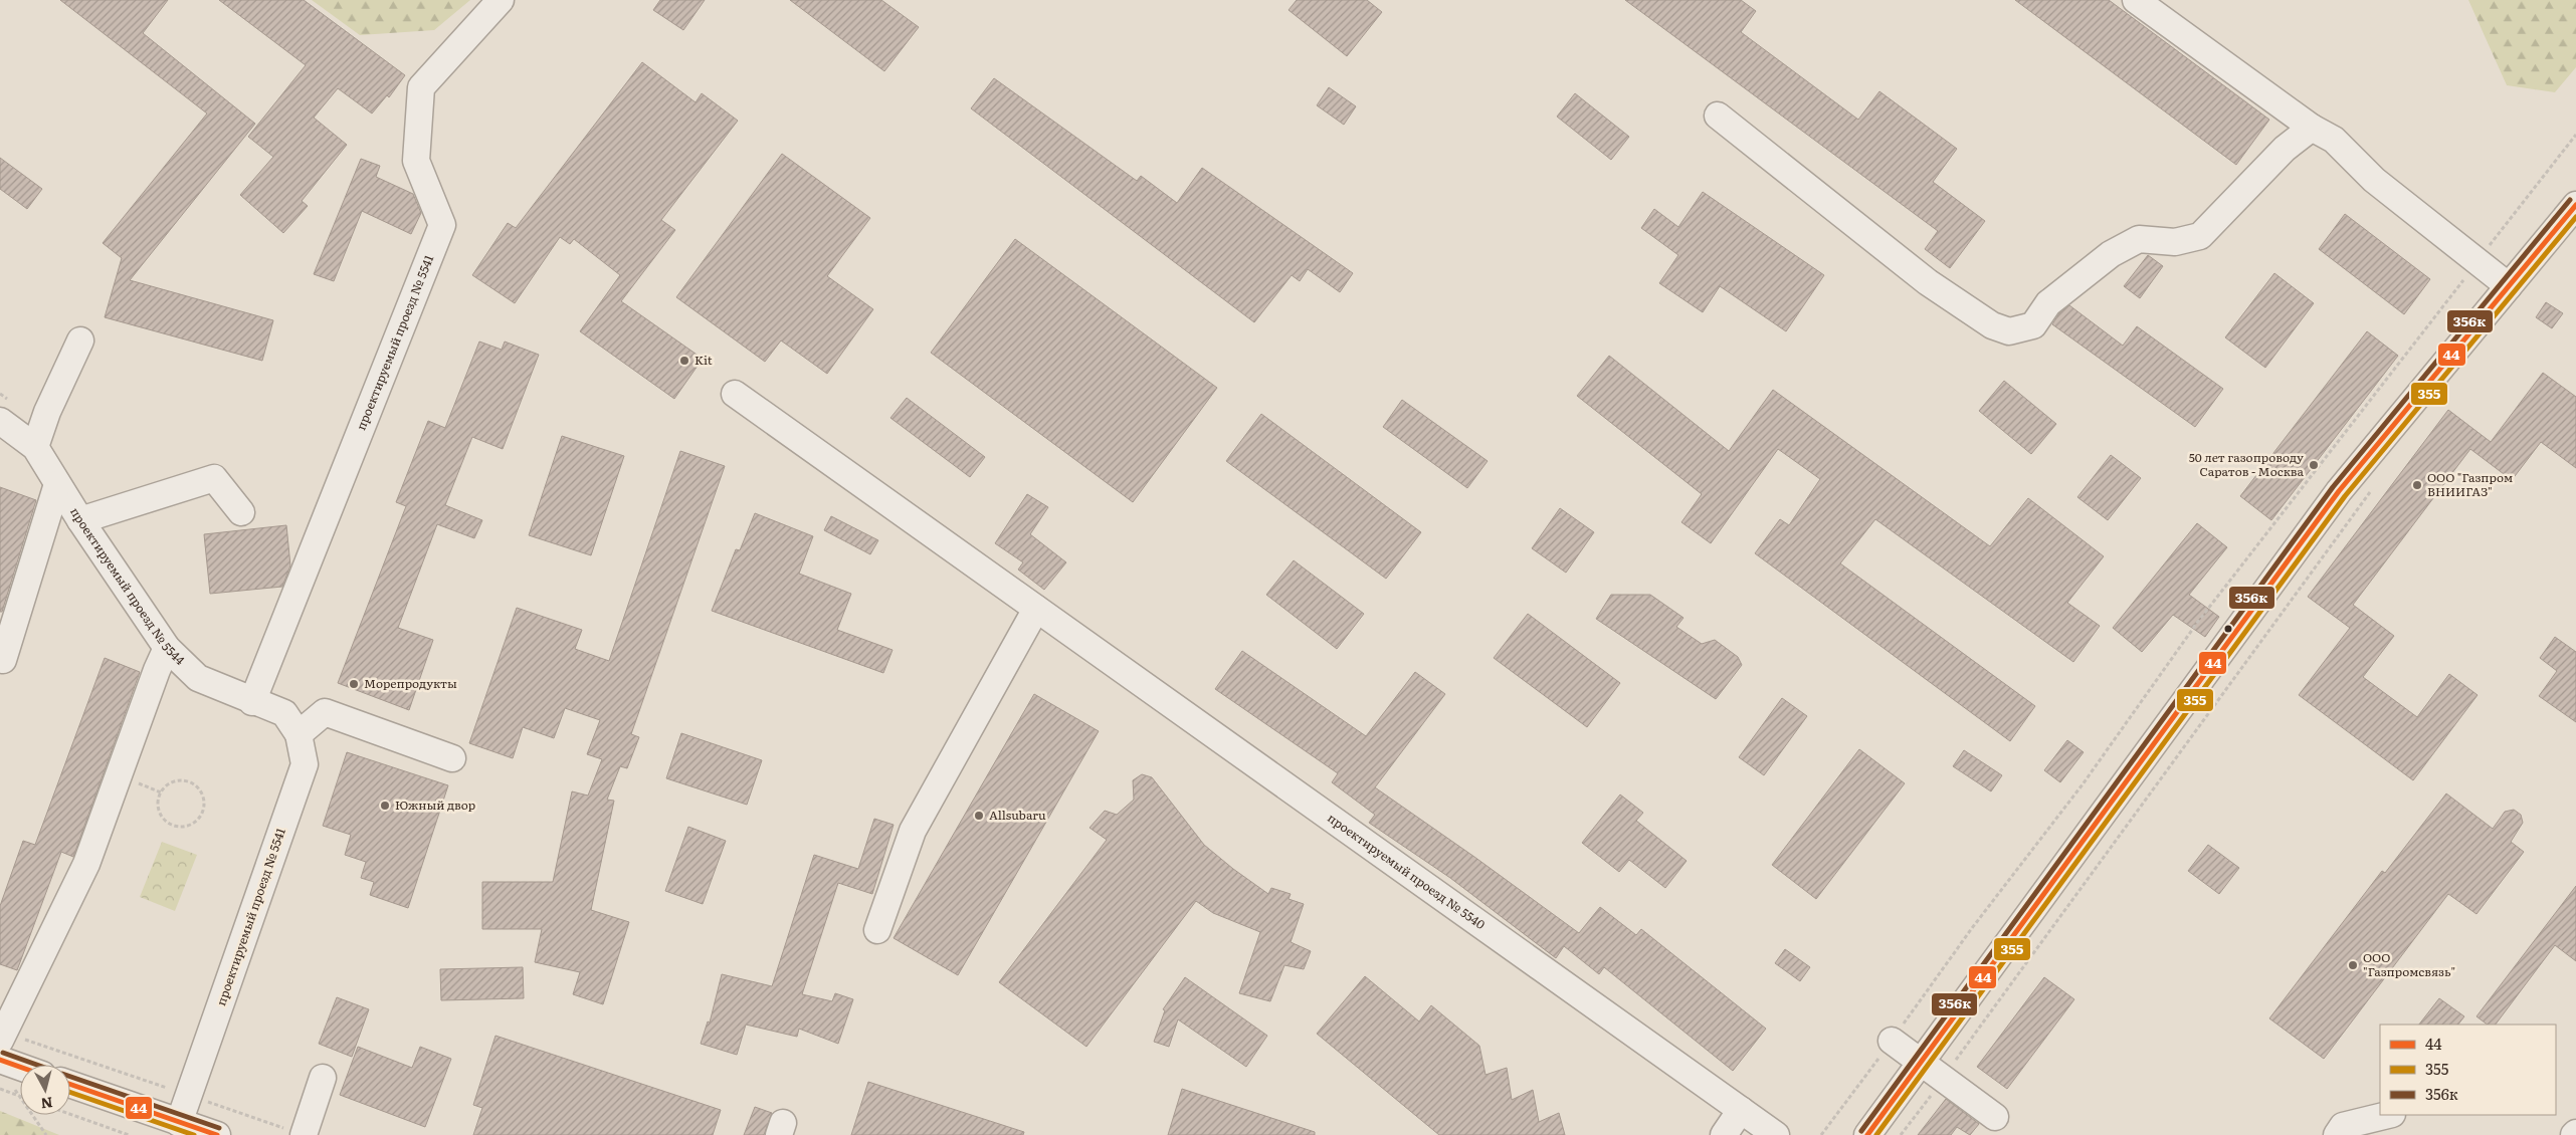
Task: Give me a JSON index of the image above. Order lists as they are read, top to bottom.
{
  "streets": {
    "street": ["проектируемый проезд № 5541", "проектируемый проезд № 5544", "проектируемый проезд № 5540"]
  },
  "crossings": [
    ["проектируемый проезд № 5541", "проектируемый проезд № 5544"]
  ],
  "places": [
    "Kit",
    "50 лет газопроводу Саратов - Москва",
    "ООО \"Газпром ВНИИГАЗ\"",
    "Морепродукты",
    "Южный двор",
    "Allsubaru",
    "ООО \"Газпромсвязь\""
  ],
  "lines": ["transit line 356к", "transit line 44", "transit line 355"],
  "legend": ["44", "355", "356к"],
  "north": "bottom"
}
